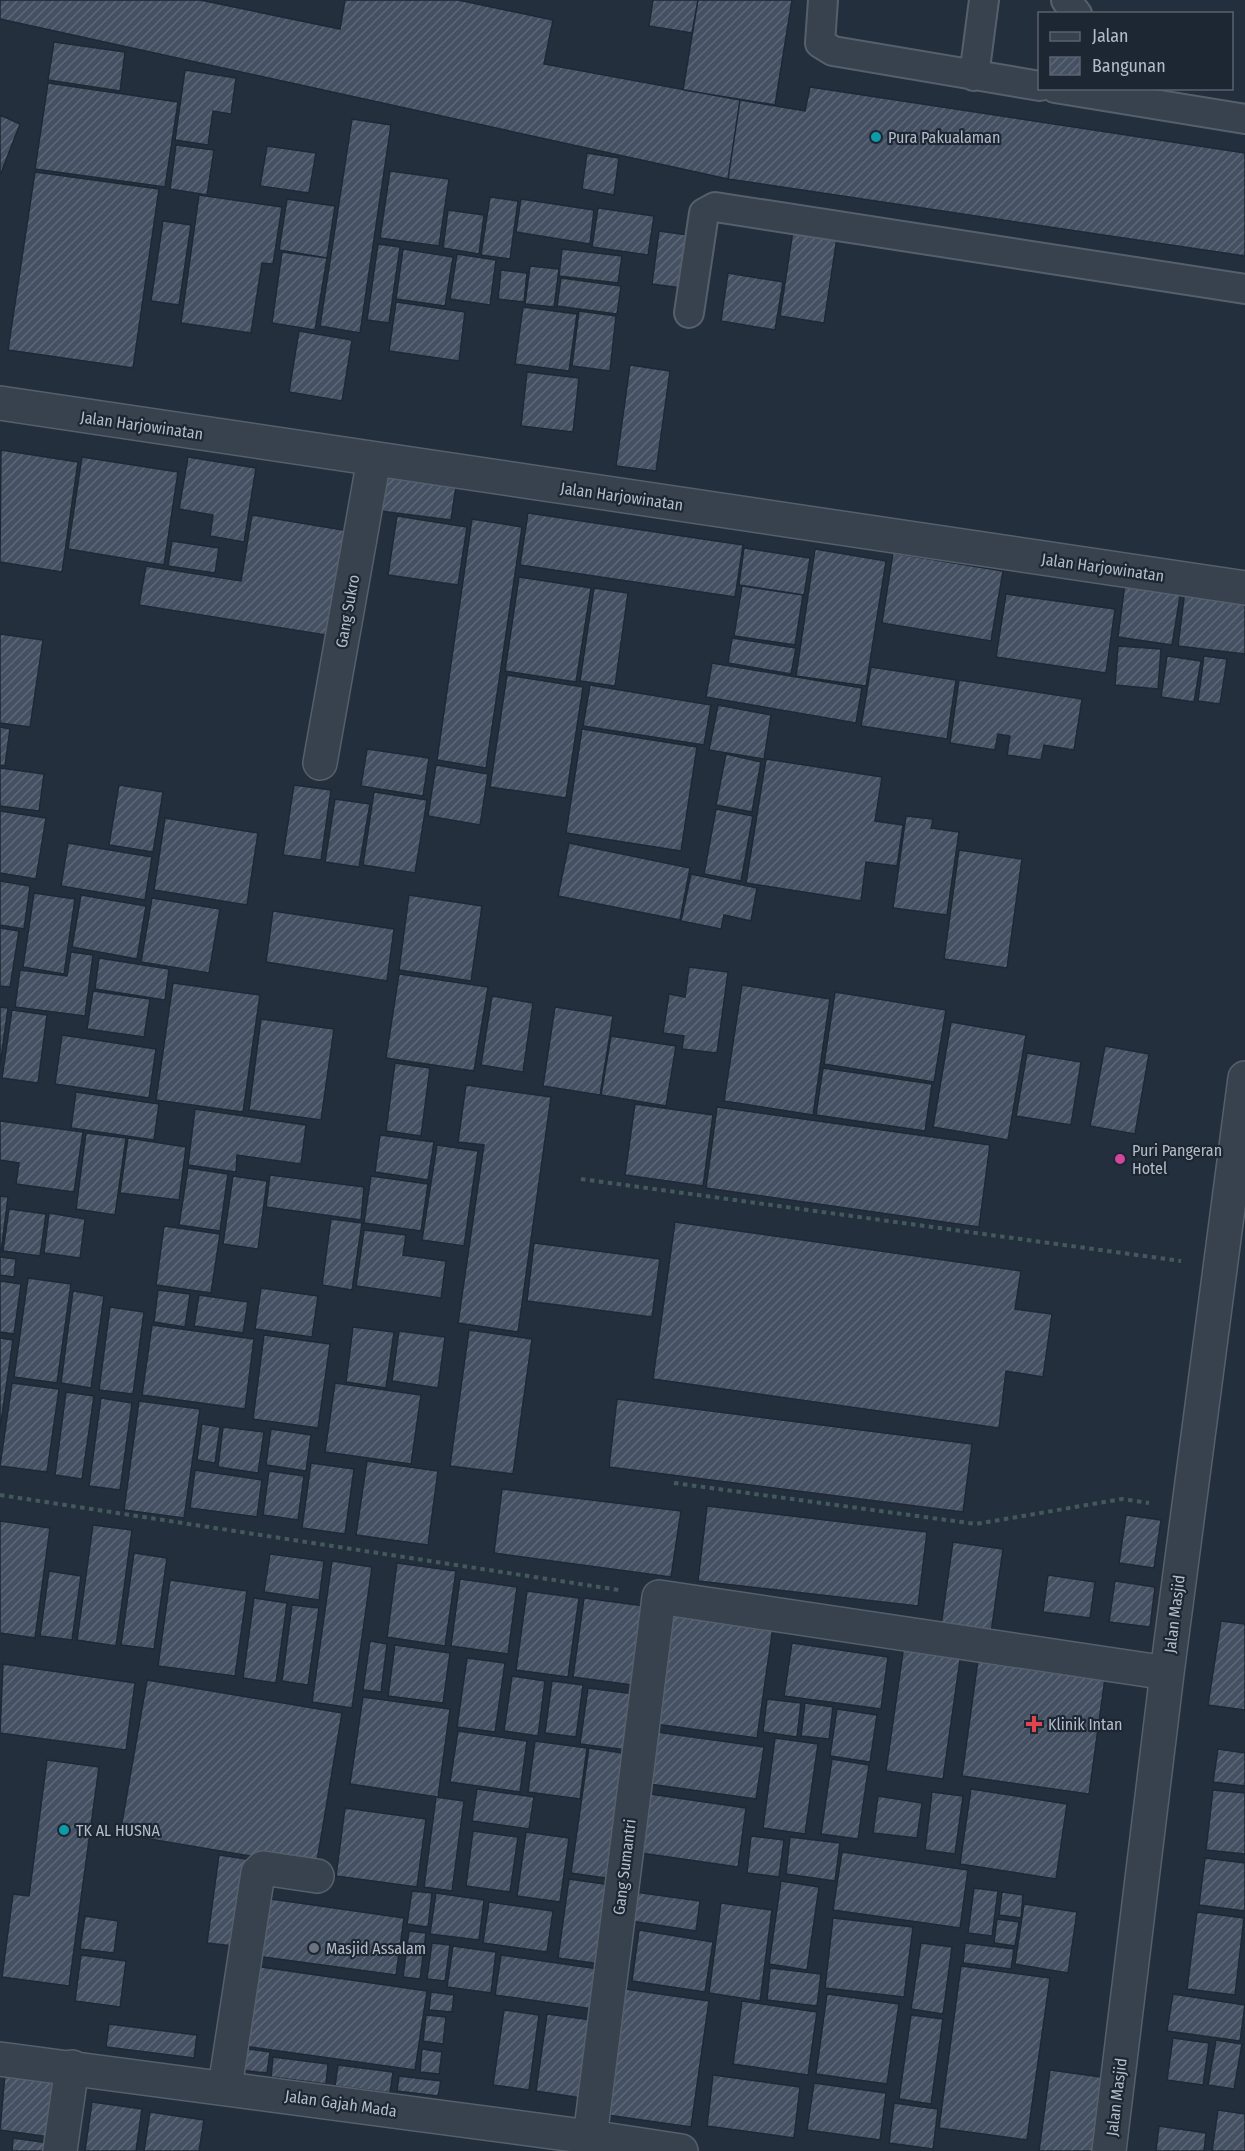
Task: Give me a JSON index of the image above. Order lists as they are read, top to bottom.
{
  "streets": {
    "street": [
      "Jalan Harjowinatan",
      "Gang Sukro",
      "Jalan Masjid",
      "Gang Sumantri",
      "Jalan Gajah Mada"
    ]
  },
  "crossings": [
    ["Jalan Harjowinatan", "Gang Sukro"],
    ["Gang Sumantri", "Jalan Gajah Mada"]
  ],
  "places": {
    "other": [
      "Pura Pakualaman",
      "Puri Pangeran Hotel",
      "TK AL HUSNA",
      "Masjid Assalam"
    ],
    "health": ["Klinik Intan"]
  },
  "legend": ["Jalan", "Bangunan"]
}
